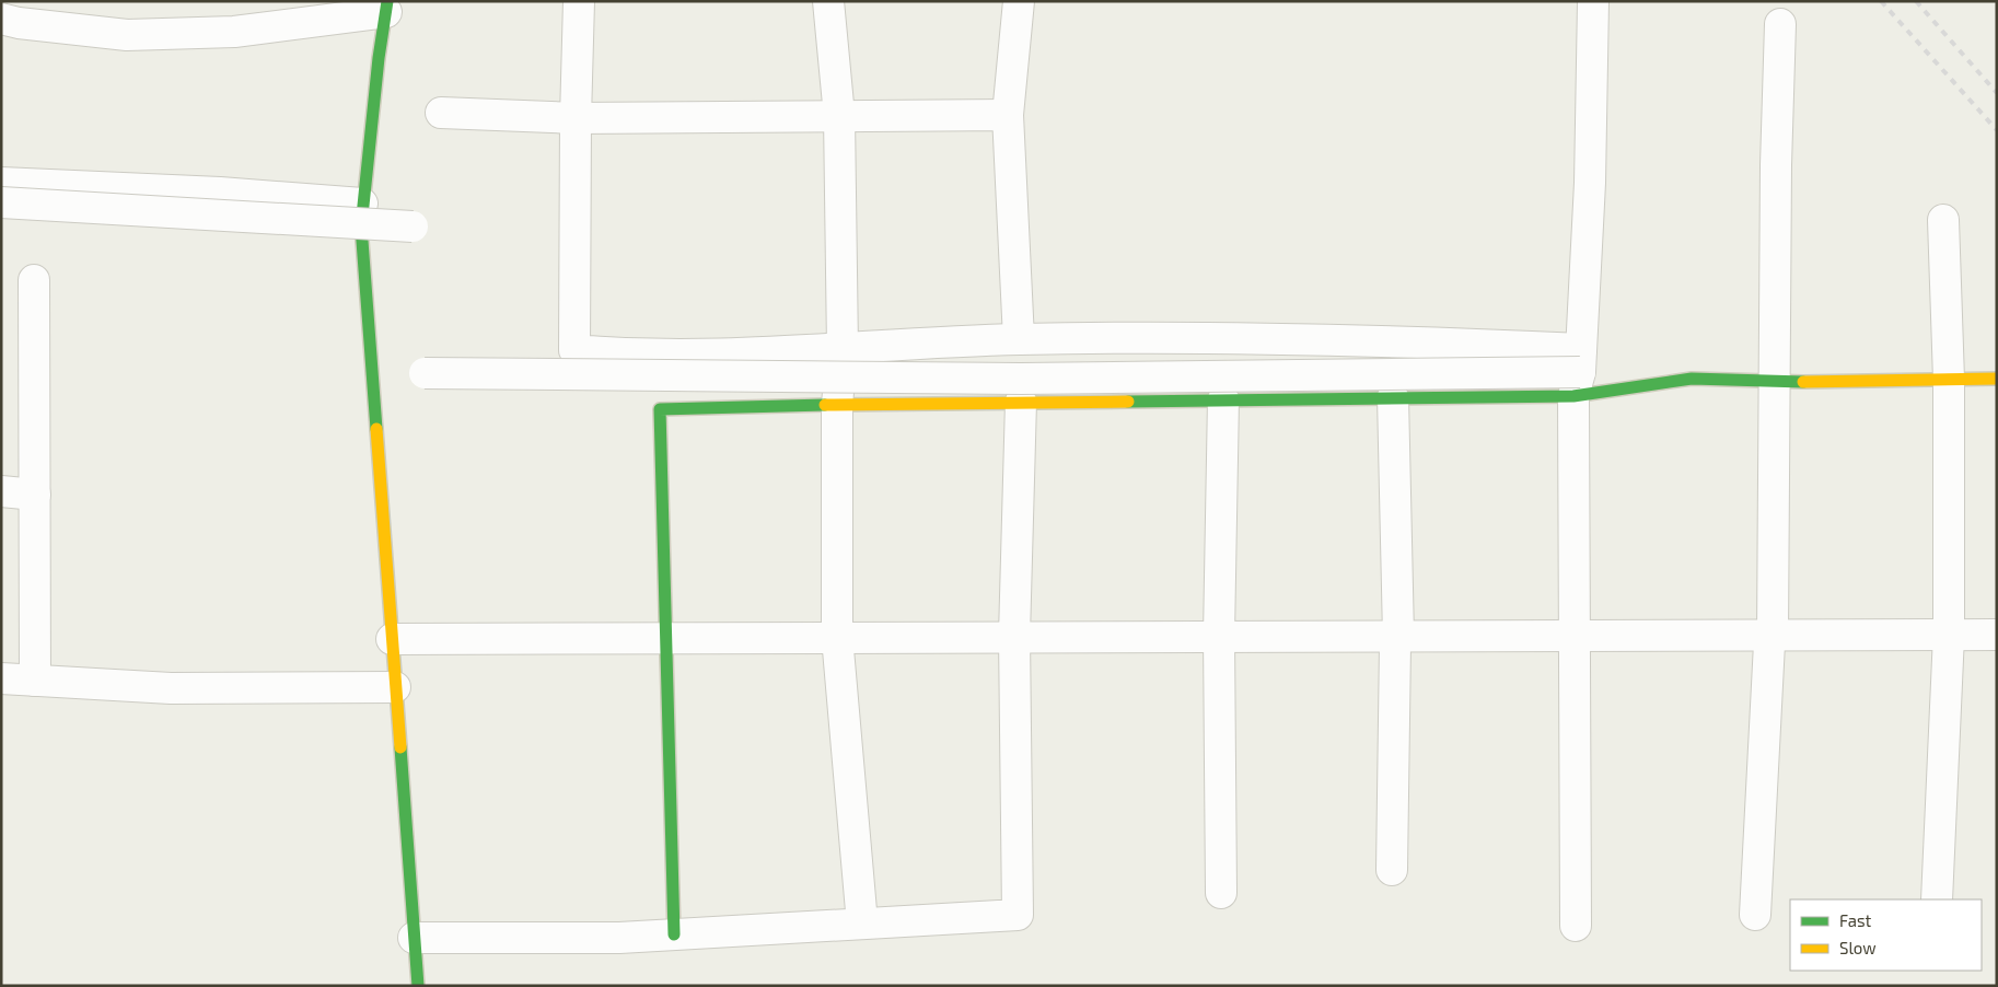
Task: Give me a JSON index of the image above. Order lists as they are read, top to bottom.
{
  "legend": ["Fast", "Slow"]
}
